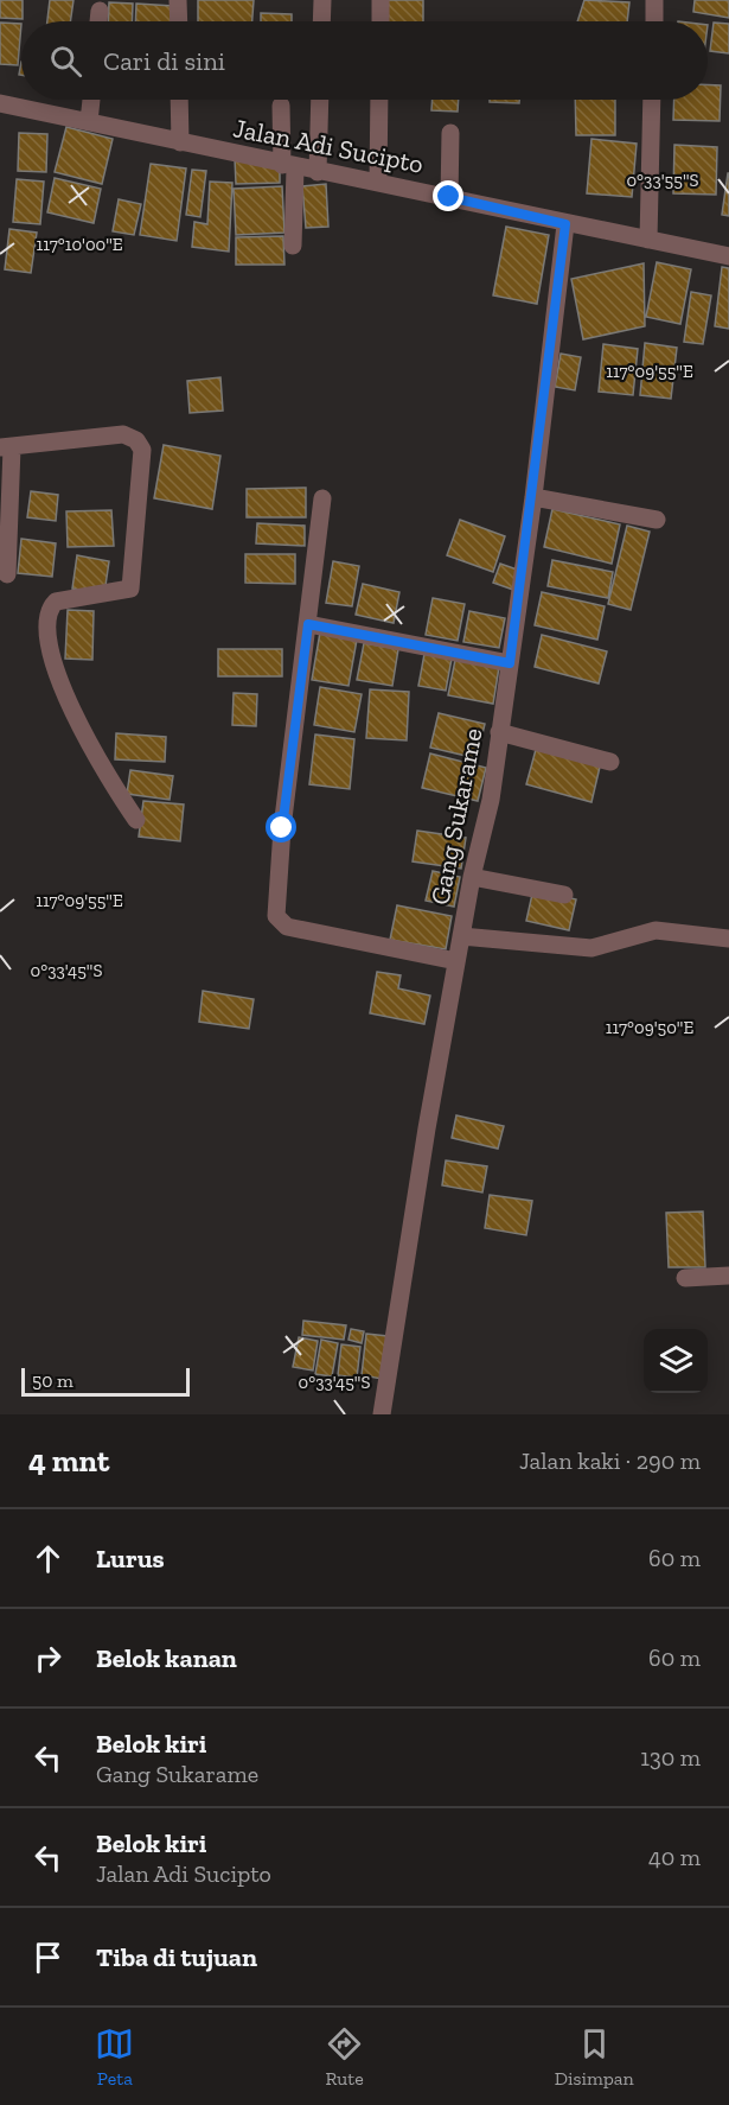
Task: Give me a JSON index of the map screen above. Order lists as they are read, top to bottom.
{
  "streets": {
    "street": ["Jalan Adi Sucipto", "Gang Sukarame"]
  },
  "crossings": [
    ["Jalan Adi Sucipto", "Gang Sukarame"]
  ],
  "scale_bar": "50 m",
  "page": {
    "search": "Cari di sini",
    "scale": "50 m",
    "heading": ["4 mnt", "Jalan kaki · 290 m"],
    "list": [
      ["Lurus", "60 m"],
      ["Belok kanan", "60 m"],
      ["Belok kiri", "Gang Sukarame", "130 m"],
      ["Belok kiri", "Jalan Adi Sucipto", "40 m"],
      "Tiba di tujuan"
    ],
    "nav": ["Peta", "Rute", "Disimpan"]
  },
  "coordinates": [
    "0°33'55\"S",
    "117°10'00\"E",
    "117°09'55\"E",
    "0°33'45\"S",
    "117°09'50\"E"
  ]
}
